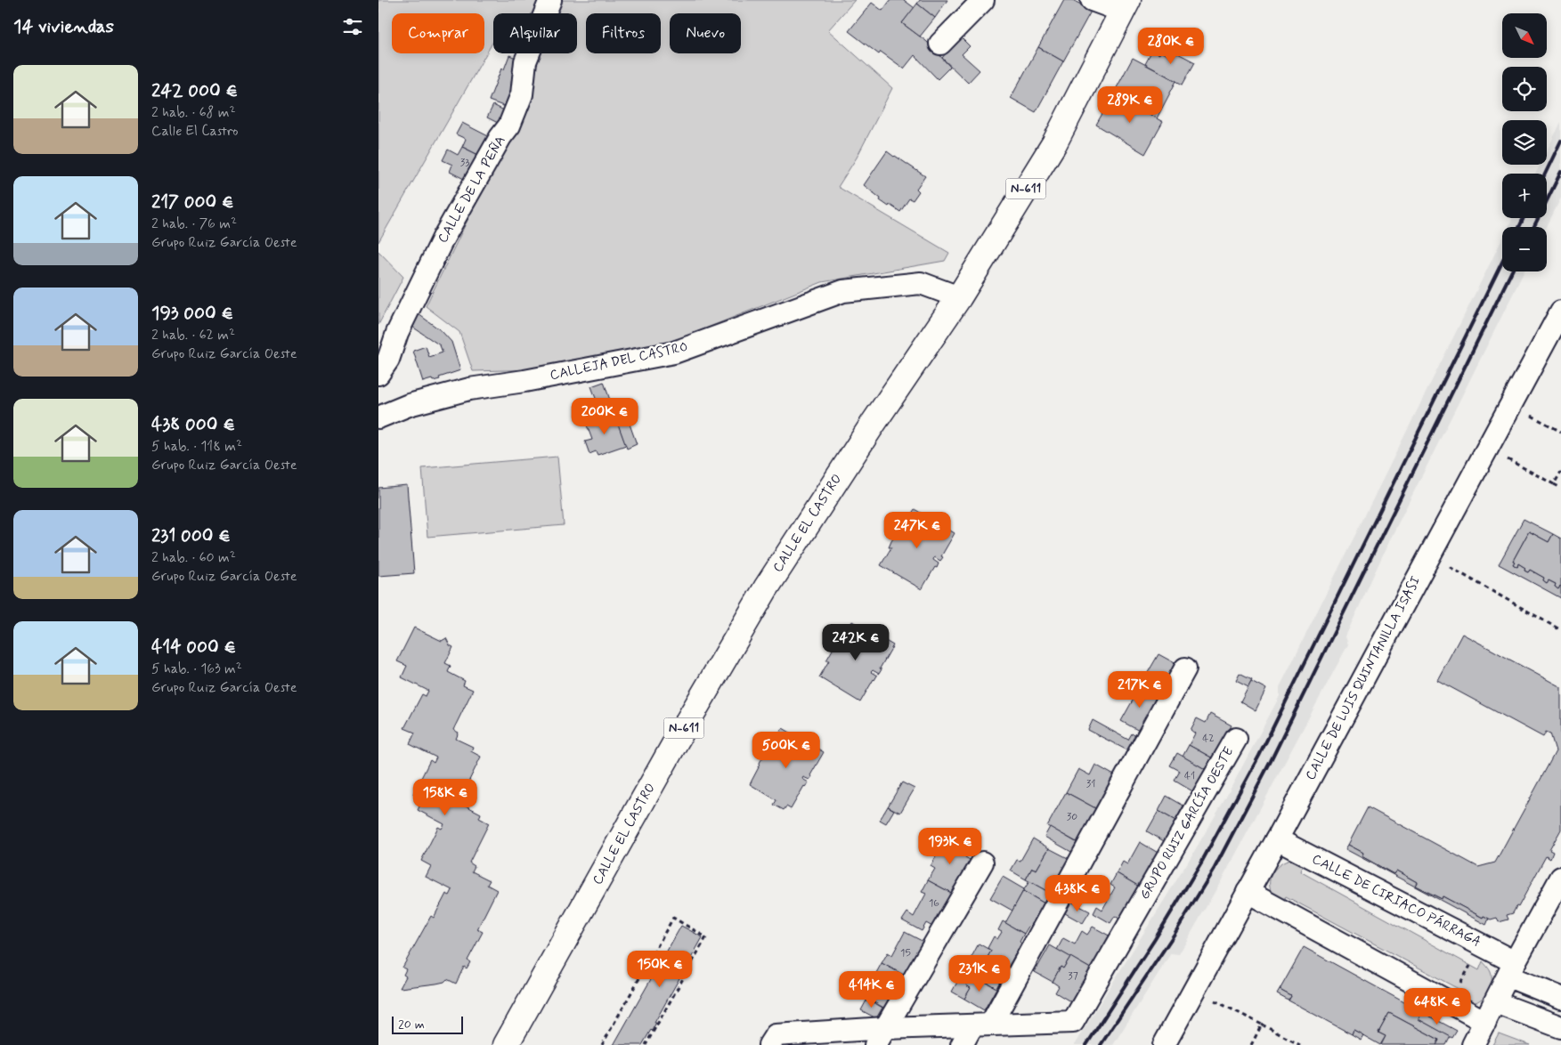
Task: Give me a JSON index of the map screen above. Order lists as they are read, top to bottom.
{
  "streets": {
    "highway": ["N-611", "CALLE EL CASTRO"],
    "street": [
      "CALLE DE LA PEÑA",
      "CALLEJA DEL CASTRO",
      "CALLE DE LUIS QUINTANILLA ISASI",
      "GRUPO RUIZ GARCÍA OESTE",
      "CALLE DE CIRIACO PÁRRAGA"
    ]
  },
  "crossings": [
    ["CALLEJA DEL CASTRO", "CALLE EL CASTRO"],
    ["CALLE DE LUIS QUINTANILLA ISASI", "CALLE DE CIRIACO PÁRRAGA"]
  ],
  "house_numbers": [
    "33",
    "42",
    "41",
    "31",
    "30",
    "16",
    "15",
    "37"
  ],
  "scale_bar": "20 m",
  "north": "bottom right",
  "page": {
    "heading": "14 viviendas",
    "map_buttons": ["+", "−"],
    "chip": [
      "Comprar",
      "Alquilar",
      "Filtros",
      "Nuevo"
    ],
    "price": [
      "280K €",
      "289K €",
      "200K €",
      "247K €",
      "242K €",
      "217K €",
      "500K €",
      "158K €",
      "193K €",
      "438K €",
      "150K €",
      "231K €",
      "414K €",
      "648K €"
    ],
    "list": [
      {
        "name": "242 000 €",
        "note": "2 hab. · 68 m² · Calle El Castro"
      },
      {
        "name": "217 000 €",
        "note": "2 hab. · 76 m² · Grupo Ruiz García Oeste"
      },
      {
        "name": "193 000 €",
        "note": "2 hab. · 62 m² · Grupo Ruiz García Oeste"
      },
      {
        "name": "438 000 €",
        "note": "5 hab. · 118 m² · Grupo Ruiz García Oeste"
      },
      {
        "name": "231 000 €",
        "note": "2 hab. · 60 m² · Grupo Ruiz García Oeste"
      },
      {
        "name": "414 000 €",
        "note": "5 hab. · 163 m² · Grupo Ruiz García Oeste"
      }
    ],
    "scale": "20 m"
  }
}
